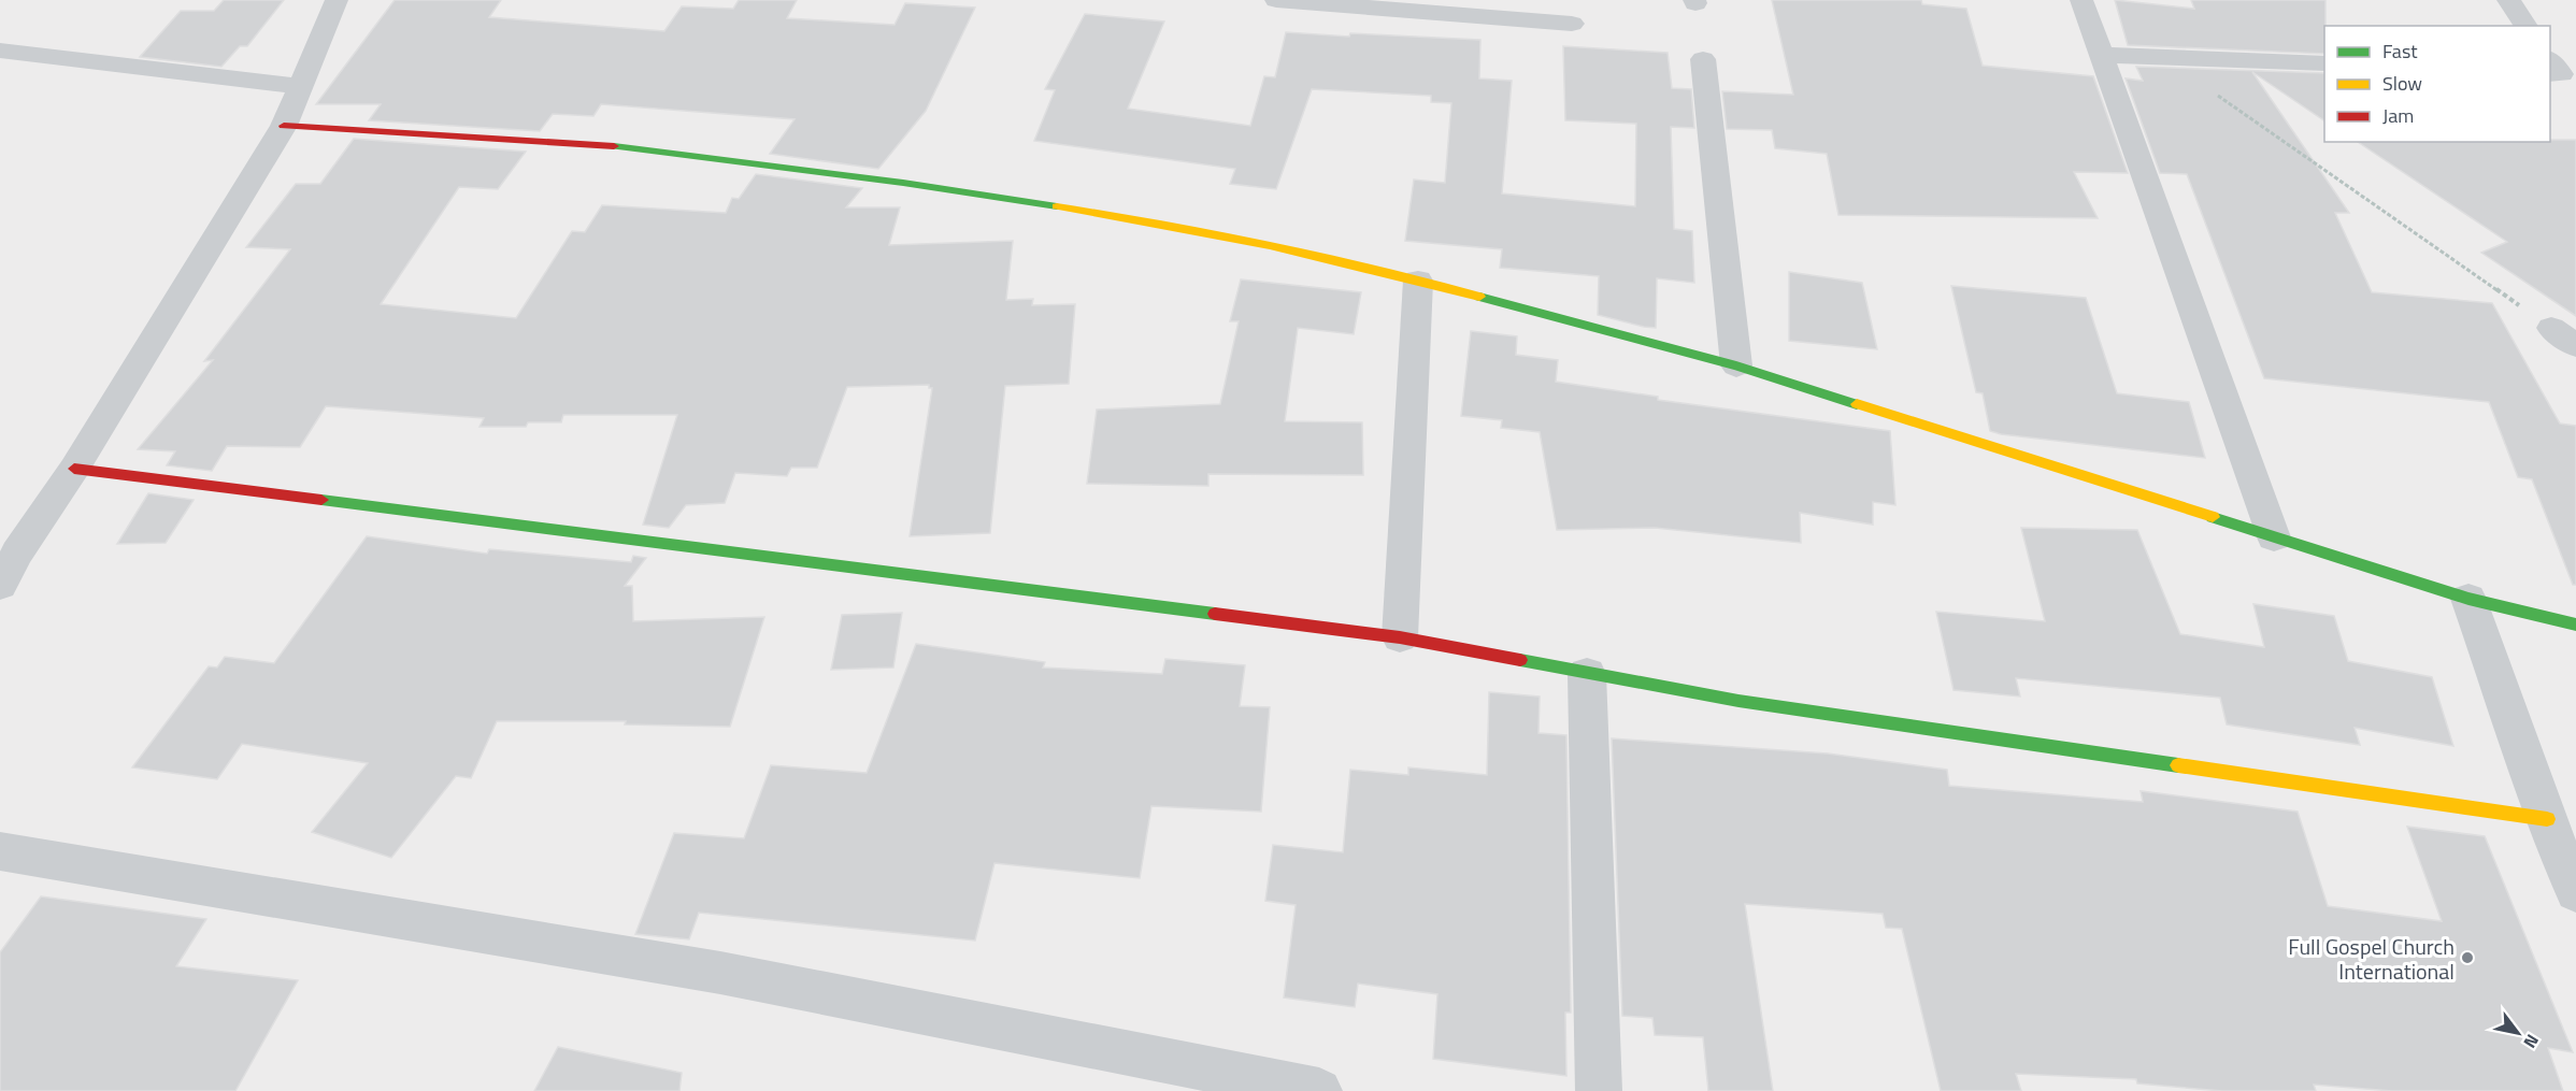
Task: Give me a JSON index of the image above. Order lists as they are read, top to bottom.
{
  "places": ["Full Gospel Church International"],
  "legend": ["Fast", "Slow", "Jam"],
  "north": "bottom right"
}
